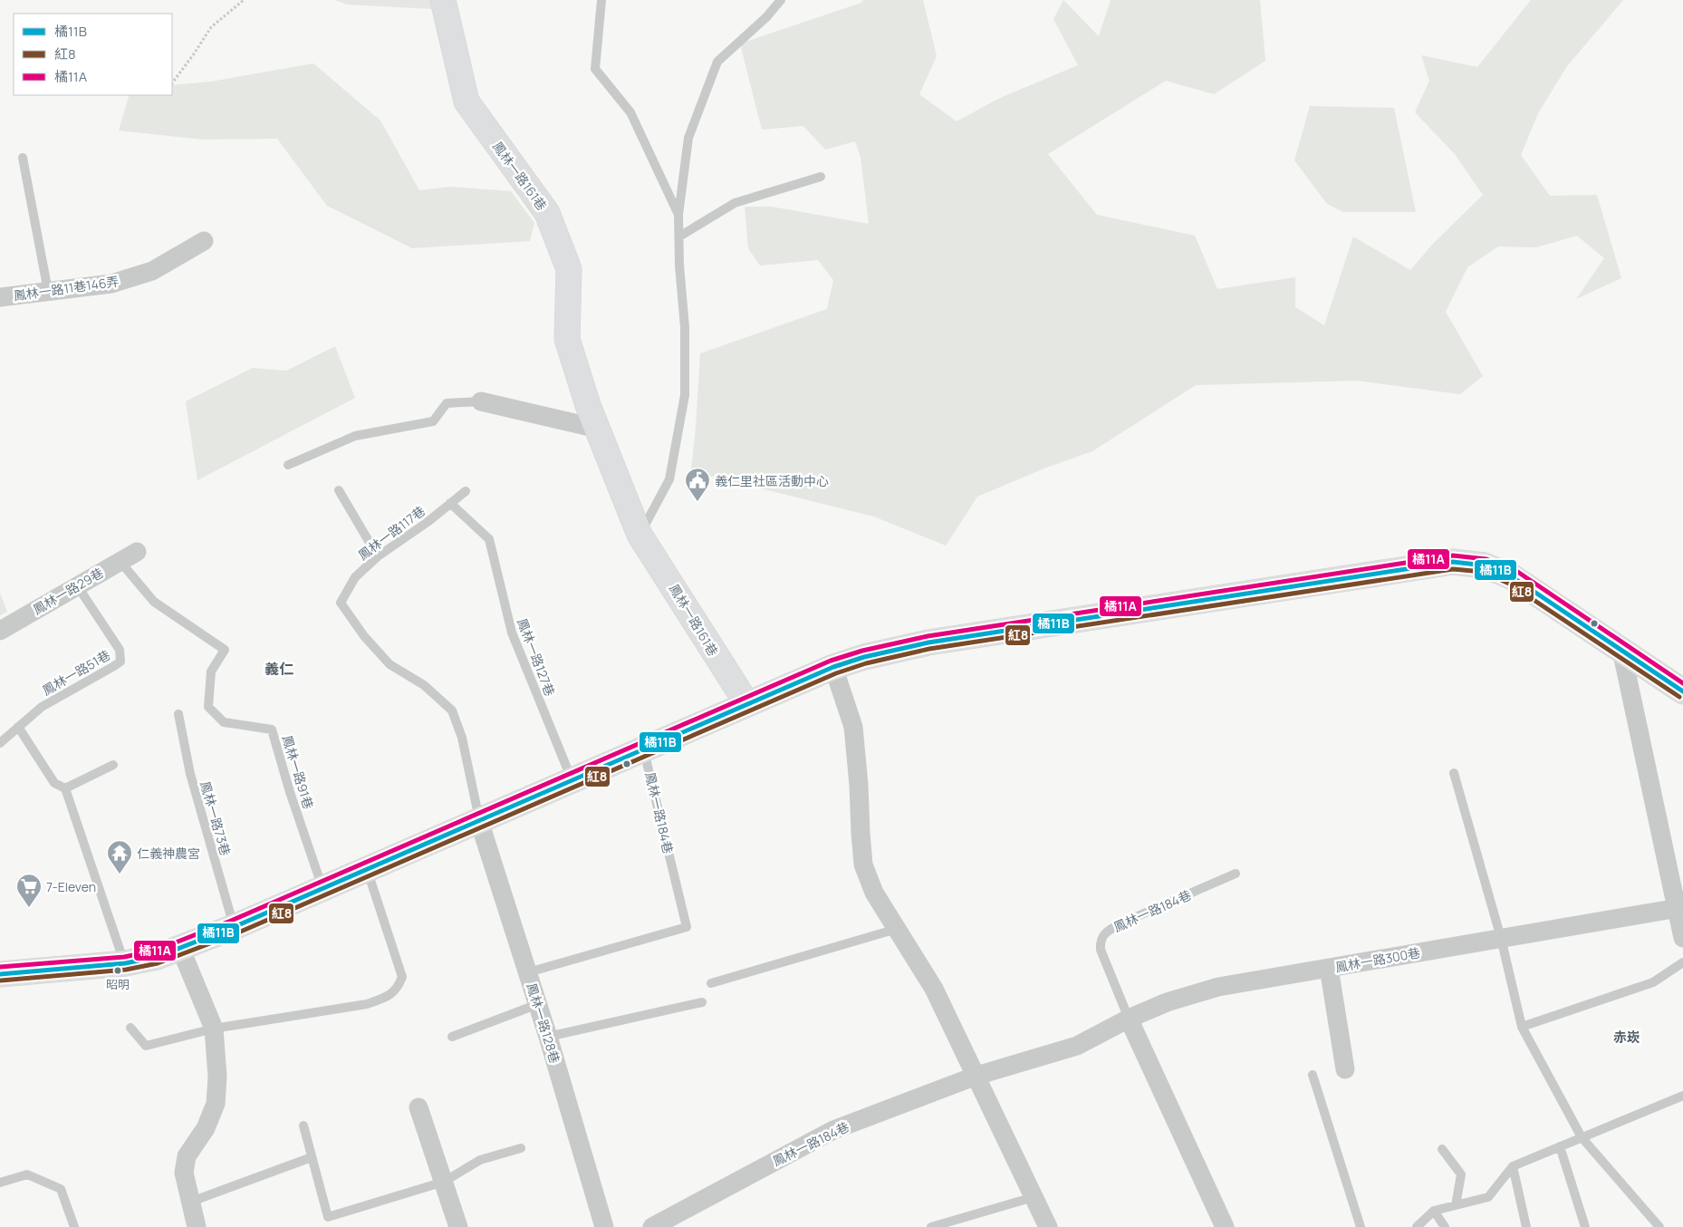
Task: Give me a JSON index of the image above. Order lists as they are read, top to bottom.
{
  "streets": {
    "street": [
      "鳳林一路161巷",
      "鳳林一路11巷146弄",
      "鳳林一路29巷",
      "鳳林一路184巷",
      "鳳林一路300巷",
      "鳳林一路128巷"
    ],
    "lane": [
      "鳳林一路117巷",
      "鳳林一路127巷",
      "鳳林一路51巷",
      "鳳林一路91巷",
      "鳳林一路73巷"
    ]
  },
  "crossings": [
    ["鳳林一路117巷", "鳳林一路127巷"],
    ["鳳林一路117巷", "鳳林一路128巷"],
    ["鳳林一路29巷", "鳳林一路51巷"],
    ["鳳林一路29巷", "鳳林一路91巷"],
    ["鳳林一路184巷", "鳳林一路300巷"],
    ["鳳林一路184巷", "鳳林一路128巷"]
  ],
  "districts": ["義仁", "赤崁"],
  "places": {
    "public building": ["義仁里社區活動中心"],
    "temple": ["仁義神農宮"],
    "supermarket": ["7-Eleven"],
    "other": ["昭明"]
  },
  "lines": ["transit line 橘11A", "transit line 橘11B", "transit line 紅8"],
  "legend": ["橘11B", "紅8", "橘11A"]
}
